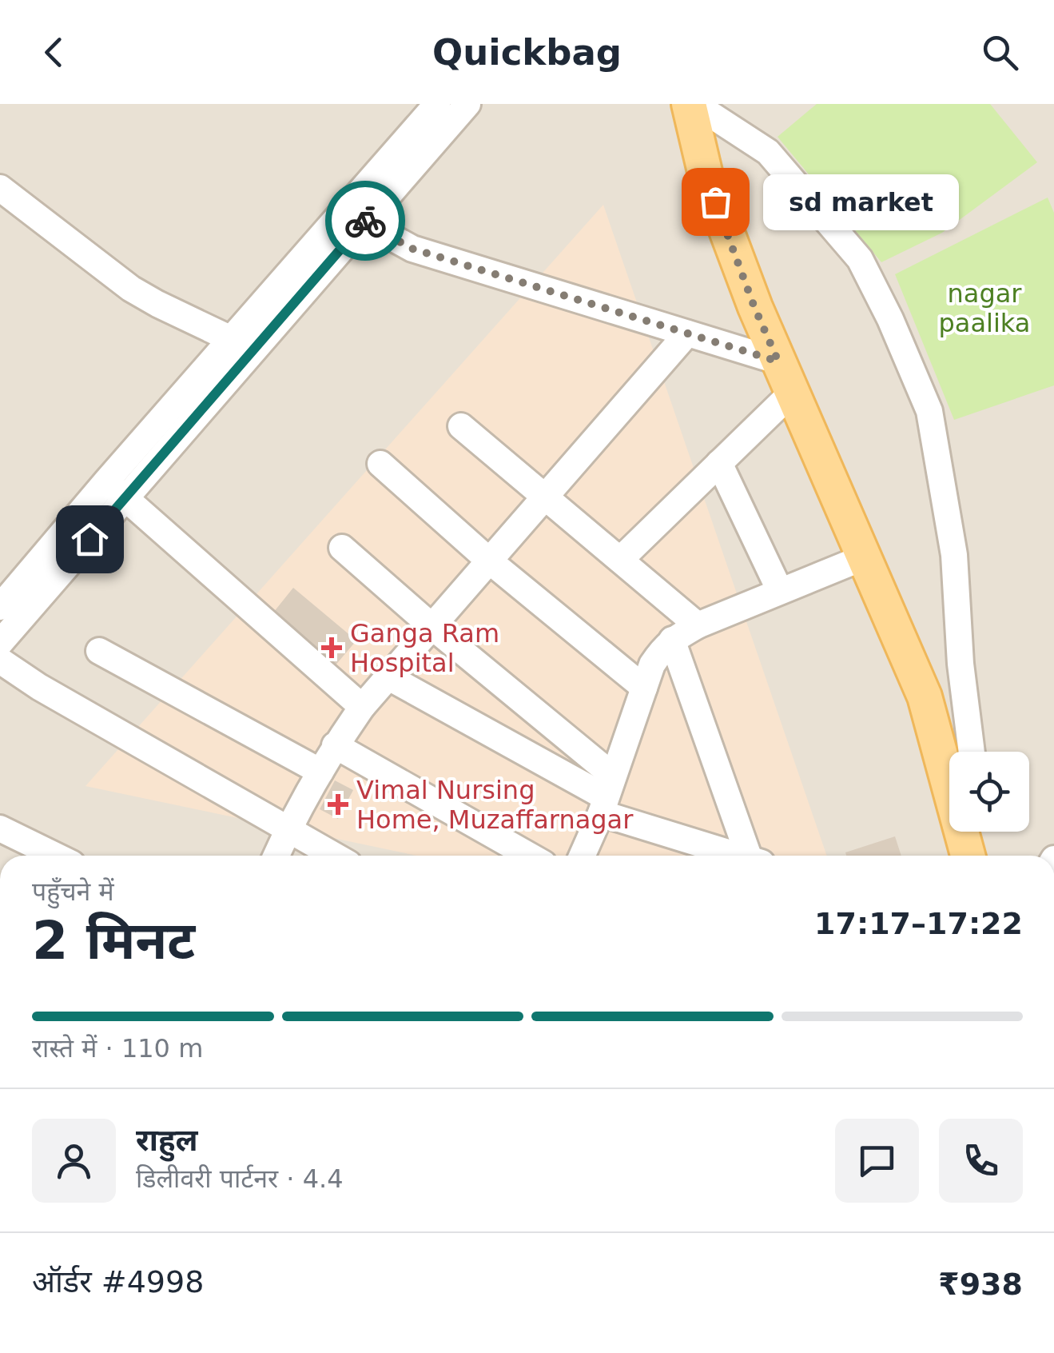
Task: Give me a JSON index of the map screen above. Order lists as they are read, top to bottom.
{
  "parks": ["nagar paalika"],
  "places": {
    "other": ["sd market"],
    "health": ["Ganga Ram Hospital", "Vimal Nursing Home, Muzaffarnagar"]
  },
  "page": {
    "header": "Quickbag",
    "bubble": "sd market",
    "heading": ["2 मिनट", "पहुँचने में", "17:17–17:22"],
    "panel": [
      "राहुल",
      "डिलीवरी पार्टनर · 4.4",
      "ऑर्डर #4998",
      "₹938"
    ],
    "bar": "रास्ते में · 110 m"
  }
}
